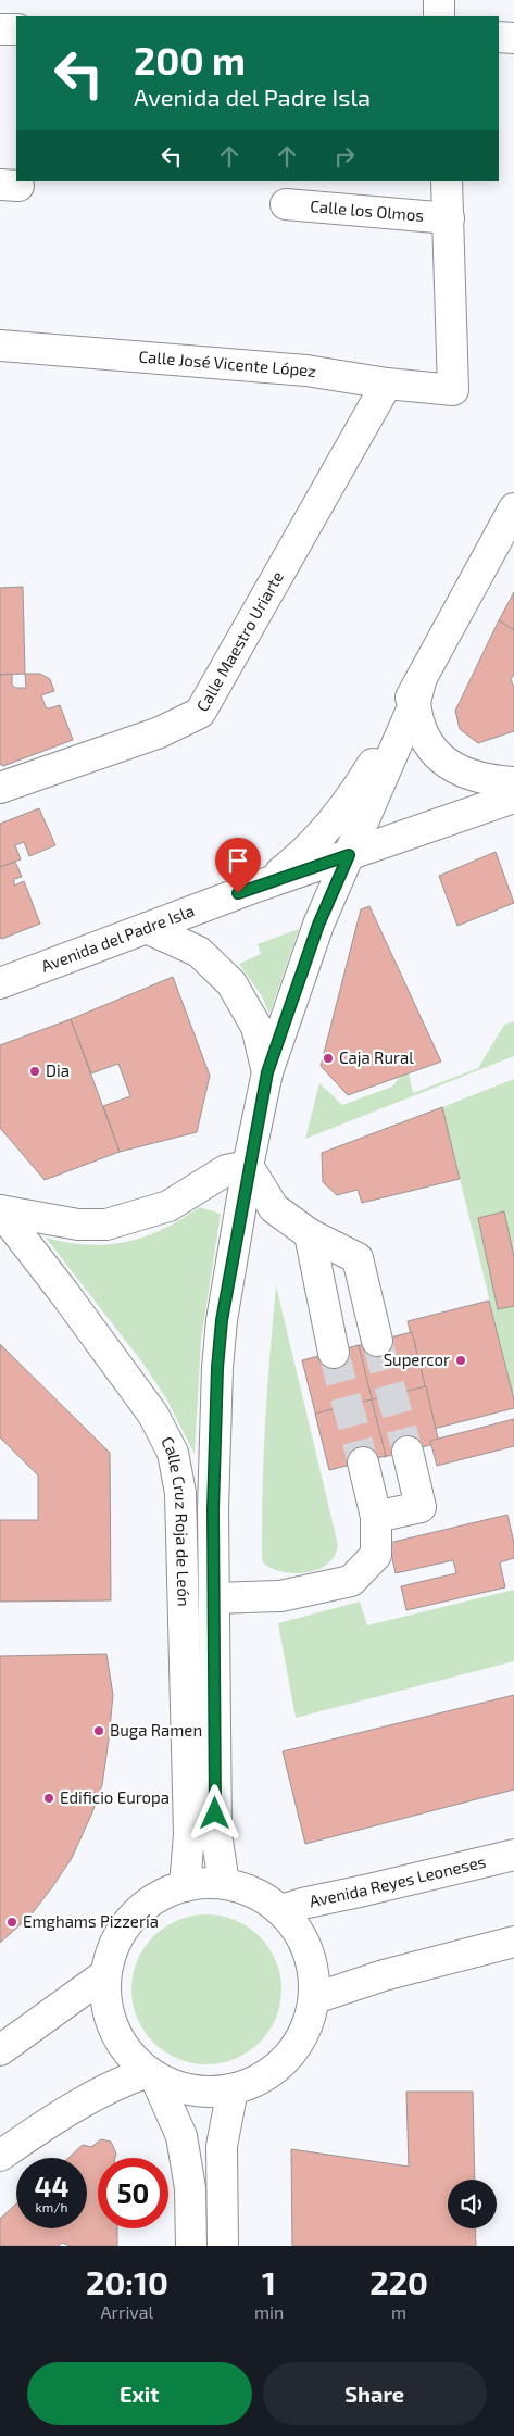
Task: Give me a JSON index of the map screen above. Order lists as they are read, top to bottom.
{
  "streets": {
    "main road": [
      "Calle los Olmos",
      "Calle José Vicente López",
      "Calle Maestro Uriarte",
      "Avenida del Padre Isla",
      "Calle Cruz Roja de León",
      "Avenida Reyes Leoneses"
    ]
  },
  "crossings": [
    ["Calle los Olmos", "Calle José Vicente López"],
    ["Calle José Vicente López", "Calle Maestro Uriarte"],
    ["Avenida del Padre Isla", "Calle Cruz Roja de León"]
  ],
  "places": [
    "Caja Rural",
    "Dia",
    "Supercor",
    "Buga Ramen",
    "Edificio Europa",
    "Emghams Pizzería"
  ],
  "page": {
    "turn": ["200 m", "Avenida del Padre Isla"],
    "speed": "44 km/h",
    "limit": "50",
    "eta": [
      "20:10",
      "Arrival",
      "1",
      "min",
      "220",
      "m"
    ],
    "buttons": ["Exit", "Share"]
  }
}
